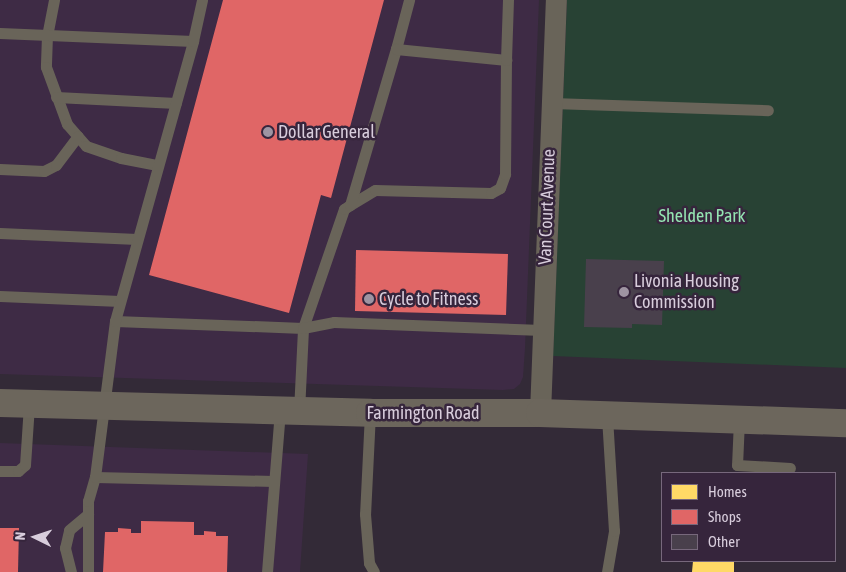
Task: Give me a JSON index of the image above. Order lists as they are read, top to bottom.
{
  "streets": {
    "street": ["Van Court Avenue", "Farmington Road"]
  },
  "crossings": [
    ["Van Court Avenue", "Farmington Road"]
  ],
  "parks": ["Shelden Park"],
  "places": ["Dollar General", "Livonia Housing Commission", "Cycle to Fitness"],
  "legend": ["Homes", "Shops", "Other"],
  "north": "left"
}
